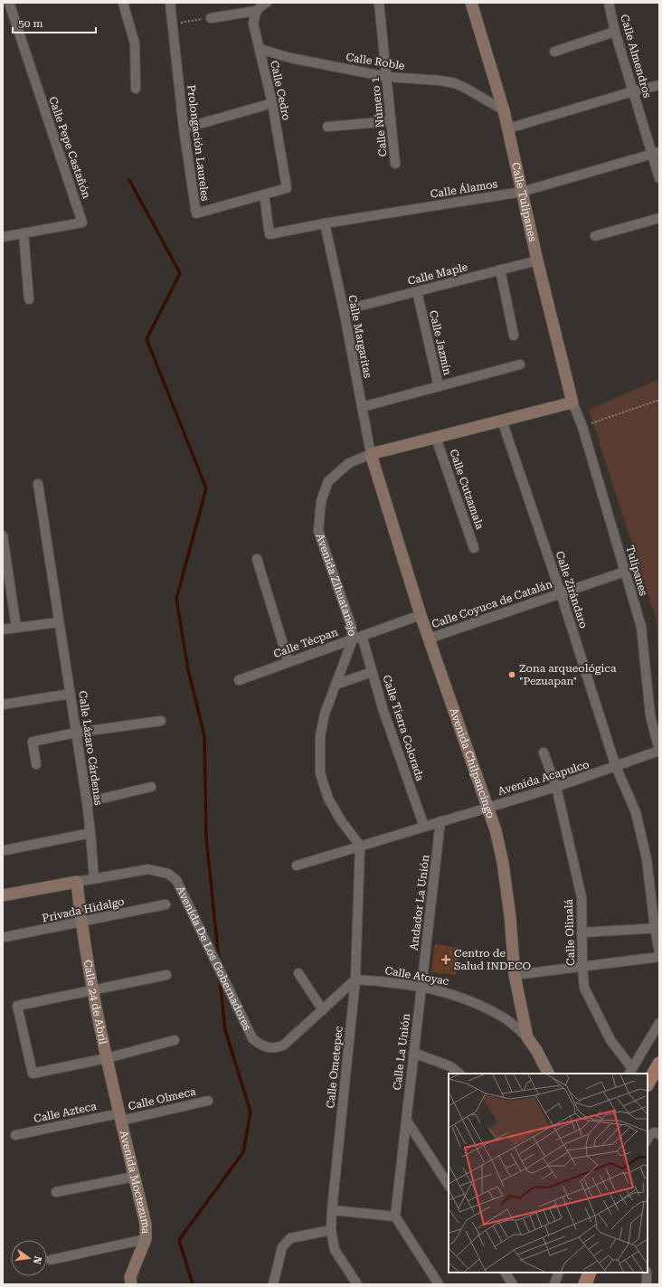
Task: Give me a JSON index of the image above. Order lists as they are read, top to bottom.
{
  "streets": {
    "street": [
      "Calle Almendros",
      "Calle Roble",
      "Calle Cedro",
      "Calle Número 1",
      "Prolongación Laureles",
      "Calle Pepe Castañón",
      "Calle Álamos",
      "Calle Tulipanes",
      "Calle Maple",
      "Calle Margaritas",
      "Calle Jazmín",
      "Calle Cutzamala",
      "Tulipanes",
      "Avenida Zihuatanejo",
      "Calle Zirándaro",
      "Calle Coyuca de Catalán",
      "Calle Técpan",
      "Calle Tierra Colorada",
      "Calle Lázaro Cárdenas",
      "Avenida Chilpancingo",
      "Avenida Acapulco",
      "Andador La Unión",
      "Privada Hidalgo",
      "Calle Olinalá",
      "Avenida De Los Gobernadores",
      "Calle Atoyac",
      "Calle 24 de Abril",
      "Calle La Unión",
      "Calle Ometepec",
      "Calle Olmeca",
      "Calle Azteca",
      "Avenida Moctezuma"
    ]
  },
  "crossings": [
    ["Calle Almendros", "Calle Álamos"],
    ["Calle Roble", "Calle Cedro"],
    ["Calle Roble", "Calle Número 1"],
    ["Calle Roble", "Calle Tulipanes"],
    ["Calle Cedro", "Prolongación Laureles"],
    ["Prolongación Laureles", "Calle Álamos"],
    ["Calle Álamos", "Calle Tulipanes"],
    ["Calle Álamos", "Calle Margaritas"],
    ["Calle Tulipanes", "Calle Maple"],
    ["Calle Tulipanes", "Tulipanes"],
    ["Calle Tulipanes", "Avenida Zihuatanejo"],
    ["Calle Maple", "Calle Margaritas"],
    ["Calle Maple", "Calle Jazmín"],
    ["Calle Margaritas", "Calle Jazmín"],
    ["Calle Margaritas", "Avenida Zihuatanejo"],
    ["Calle Margaritas", "Avenida Chilpancingo"],
    ["Calle Cutzamala", "Avenida Zihuatanejo"],
    ["Tulipanes", "Avenida Zihuatanejo"],
    ["Tulipanes", "Calle Coyuca de Catalán"],
    ["Tulipanes", "Avenida Acapulco"],
    ["Avenida Zihuatanejo", "Calle Zirándaro"],
    ["Avenida Zihuatanejo", "Calle Técpan"],
    ["Avenida Zihuatanejo", "Calle Tierra Colorada"],
    ["Avenida Zihuatanejo", "Avenida Chilpancingo"],
    ["Avenida Zihuatanejo", "Avenida Acapulco"],
    ["Avenida Zihuatanejo", "Calle Ometepec"],
    ["Calle Zirándaro", "Calle Coyuca de Catalán"],
    ["Calle Zirándaro", "Avenida Acapulco"],
    ["Calle Coyuca de Catalán", "Avenida Chilpancingo"],
    ["Calle Técpan", "Calle Tierra Colorada"],
    ["Calle Técpan", "Avenida Chilpancingo"],
    ["Calle Tierra Colorada", "Avenida Acapulco"],
    ["Calle Lázaro Cárdenas", "Avenida De Los Gobernadores"],
    ["Avenida Chilpancingo", "Avenida Acapulco"],
    ["Avenida Chilpancingo", "Calle Atoyac"],
    ["Avenida Acapulco", "Andador La Unión"],
    ["Avenida Acapulco", "Calle Olinalá"],
    ["Avenida Acapulco", "Calle Ometepec"],
    ["Andador La Unión", "Calle Atoyac"],
    ["Andador La Unión", "Calle La Unión"],
    ["Privada Hidalgo", "Calle 24 de Abril"],
    ["Avenida De Los Gobernadores", "Calle Atoyac"],
    ["Avenida De Los Gobernadores", "Calle 24 de Abril"],
    ["Avenida De Los Gobernadores", "Calle Ometepec"],
    ["Calle Atoyac", "Calle La Unión"],
    ["Calle Atoyac", "Calle Ometepec"],
    ["Calle 24 de Abril", "Calle Olmeca"],
    ["Calle 24 de Abril", "Calle Azteca"],
    ["Calle 24 de Abril", "Avenida Moctezuma"],
    ["Calle Olmeca", "Calle Azteca"],
    ["Calle Olmeca", "Avenida Moctezuma"],
    ["Calle Azteca", "Avenida Moctezuma"]
  ],
  "places": {
    "other": ["Zona arqueológica \"Pezuapan\""],
    "health": ["Centro de Salud INDECO"]
  },
  "scale_bar": "50 m",
  "north": "right"
}
